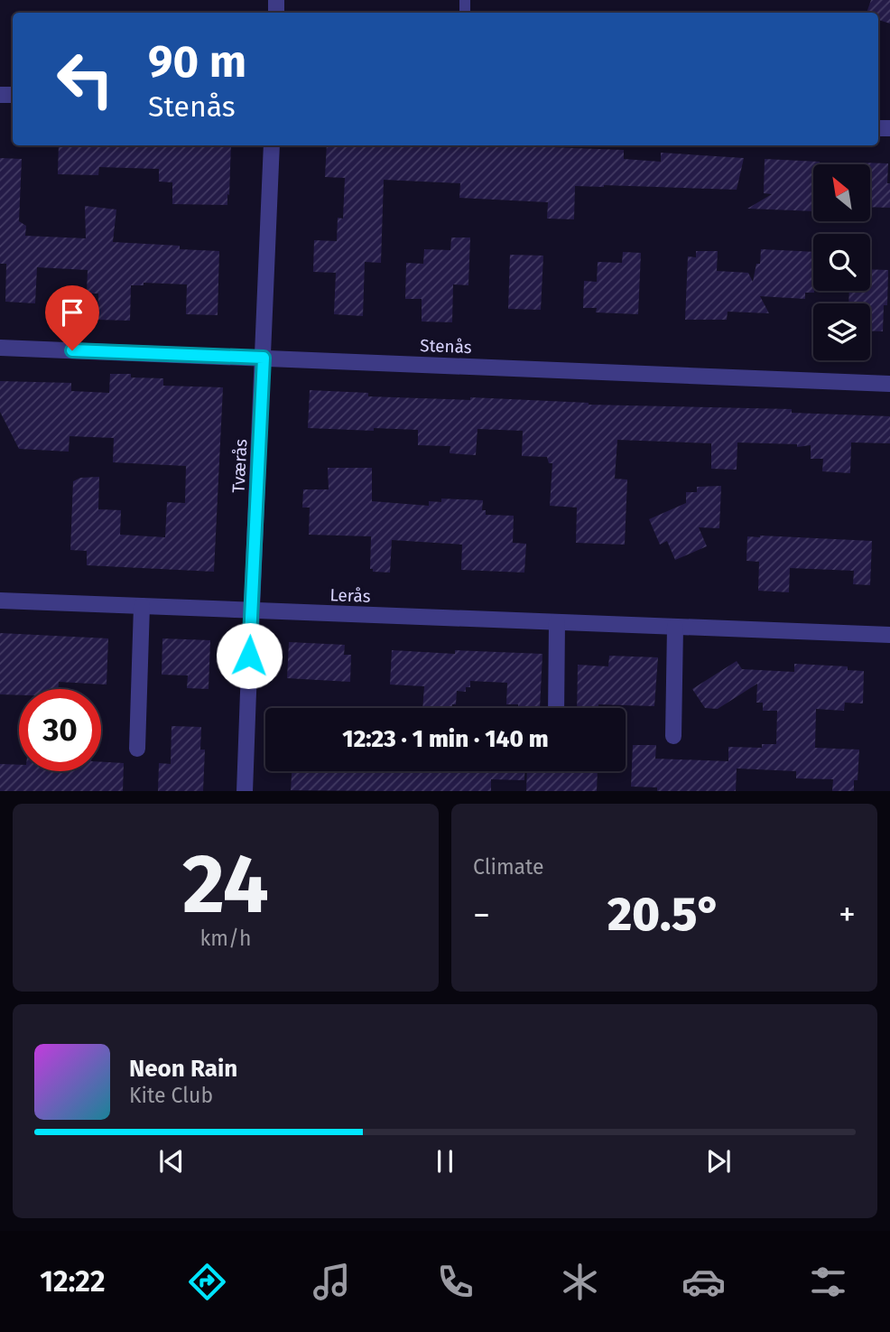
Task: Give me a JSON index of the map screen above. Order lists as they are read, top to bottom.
{
  "streets": {
    "street": ["Stenås", "Tværås", "Lerås"]
  },
  "crossings": [
    ["Stenås", "Tværås"],
    ["Tværås", "Lerås"]
  ],
  "north": "top left",
  "page": {
    "turn": ["90 m", "Stenås"],
    "limit": "30",
    "trip": "12:23 · 1 min · 140 m",
    "tile": [
      ["24", "km/h"],
      "Climate"
    ],
    "heat": ["−", "20.5°", "+"],
    "song": ["Neon Rain", "Kite Club"],
    "tabs": "12:22"
  }
}
